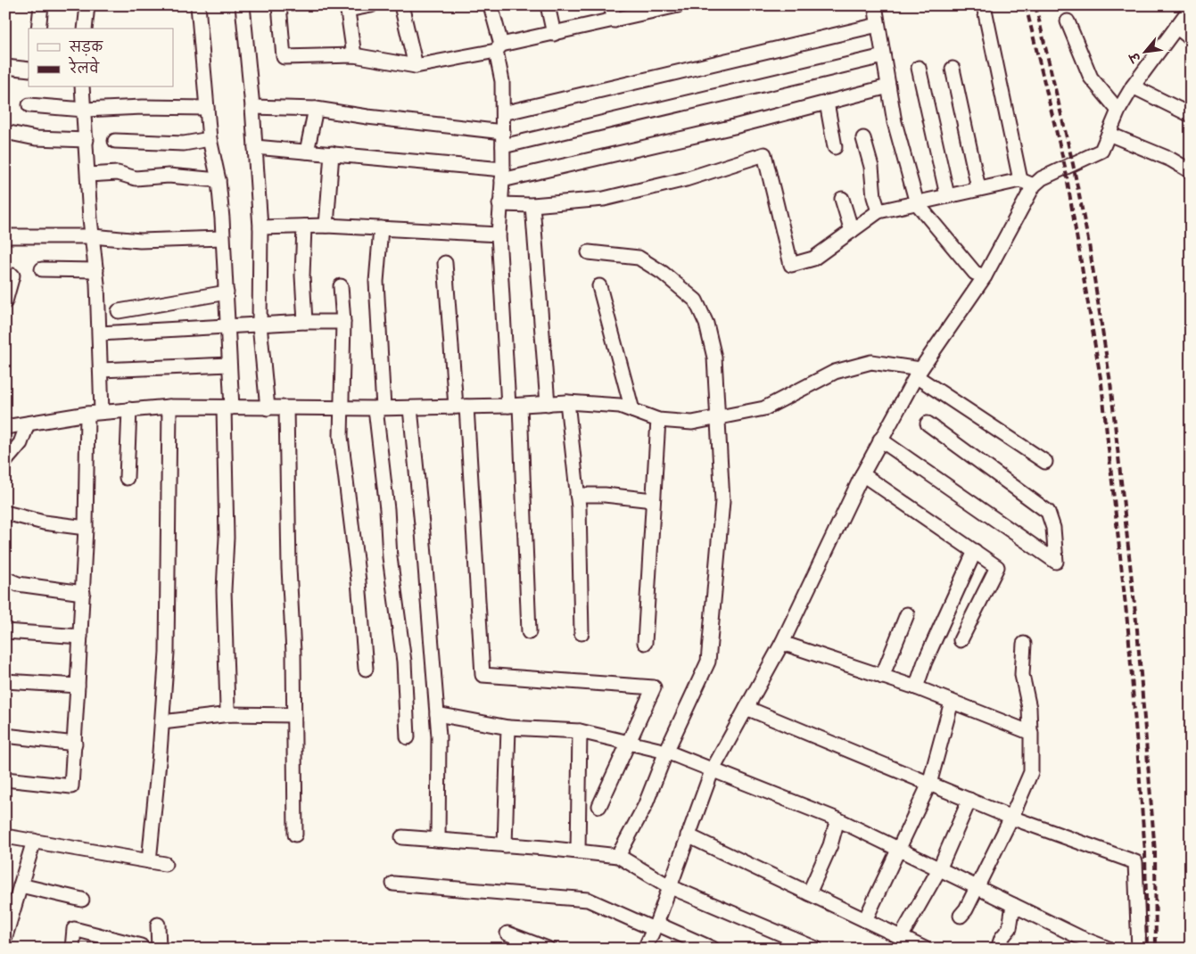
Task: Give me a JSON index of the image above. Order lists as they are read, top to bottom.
{
  "legend": ["सड़क", "रेलवे"],
  "north": "bottom left"
}
